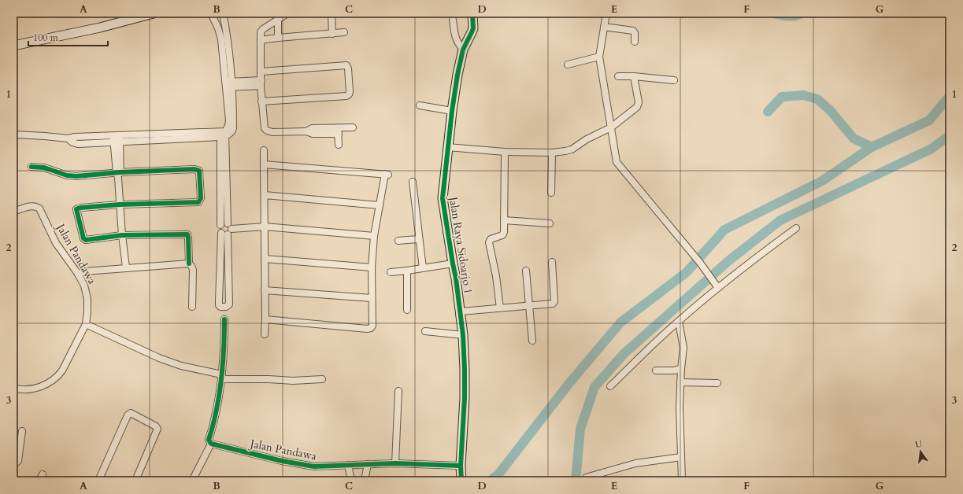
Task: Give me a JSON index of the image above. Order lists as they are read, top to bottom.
{
  "streets": {
    "street": ["Jalan Raya Sidoarjo 1", "Jalan Pandawa"]
  },
  "crossings": [
    ["Jalan Raya Sidoarjo 1", "Jalan Pandawa"]
  ],
  "scale_bar": "100 m",
  "north": "top",
  "grid": {
    "columns": [
      "A",
      "B",
      "C",
      "D",
      "E",
      "F",
      "G"
    ],
    "rows": ["1", "2", "3"]
  }
}
